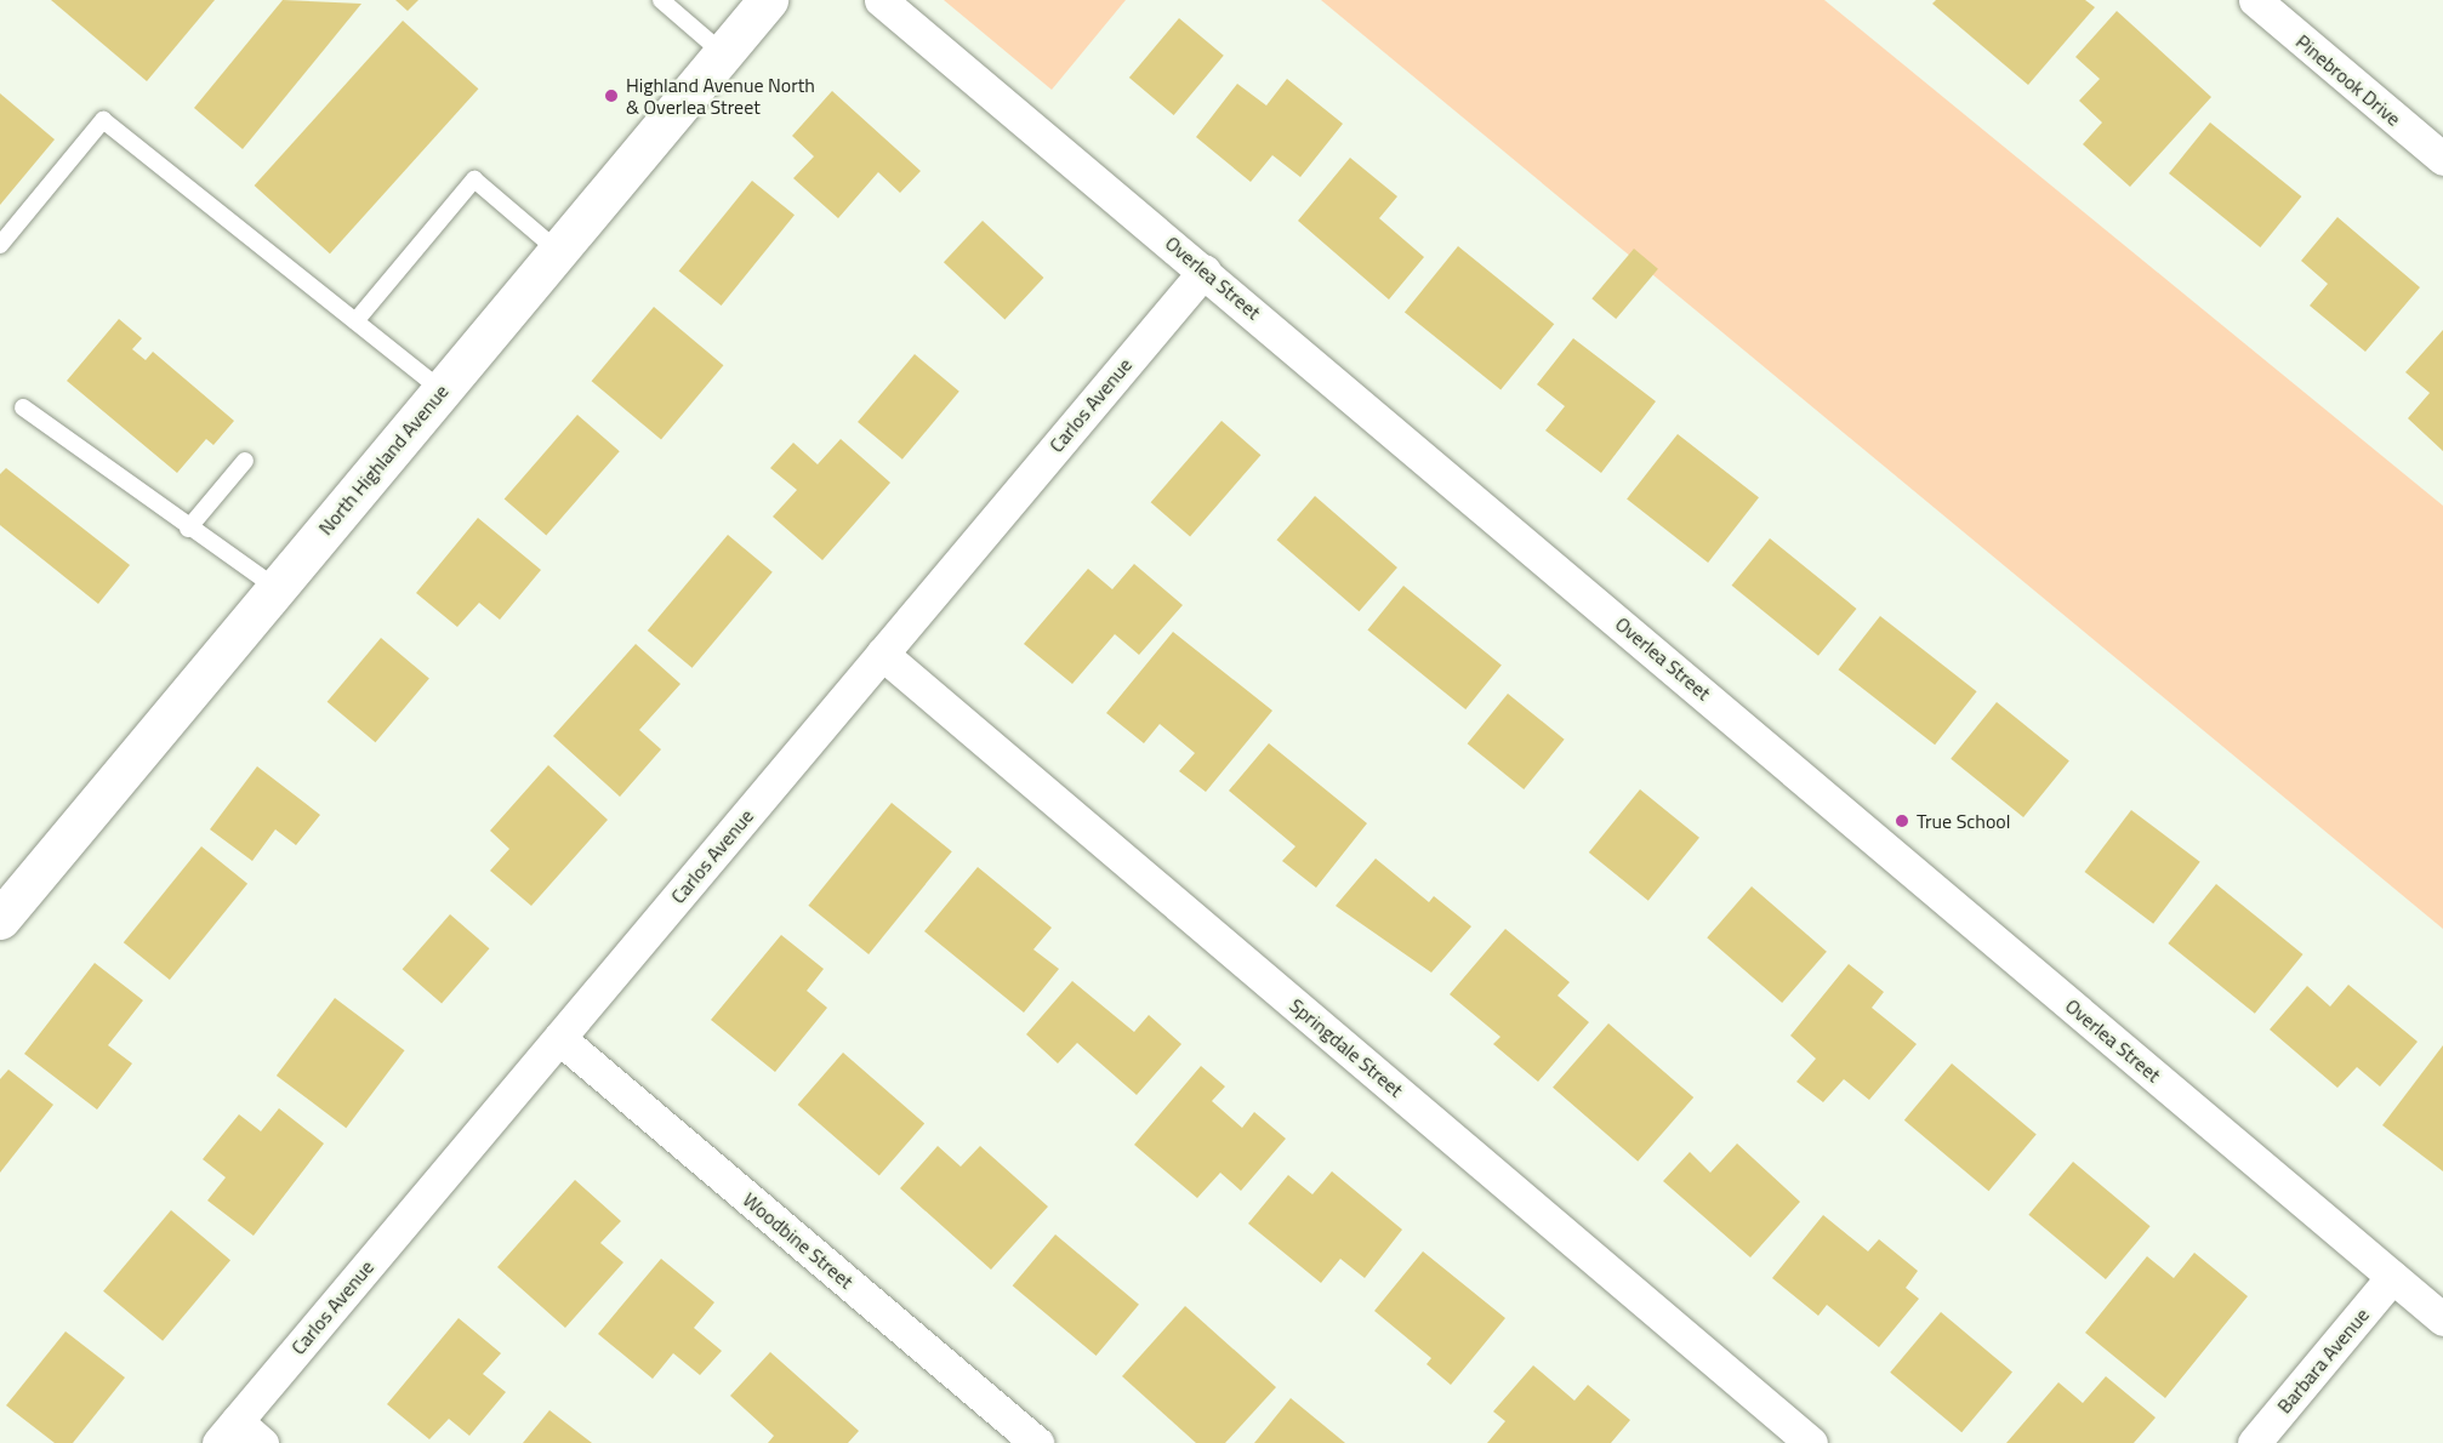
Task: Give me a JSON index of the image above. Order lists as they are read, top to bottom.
{
  "streets": {
    "street": [
      "Pinebrook Drive",
      "Overlea Street",
      "Carlos Avenue",
      "North Highland Avenue",
      "Springdale Street",
      "Woodbine Street",
      "Barbara Avenue"
    ]
  },
  "crossings": [
    ["Overlea Street", "Carlos Avenue"],
    ["Overlea Street", "Barbara Avenue"],
    ["Carlos Avenue", "Springdale Street"],
    ["Carlos Avenue", "Woodbine Street"]
  ],
  "places": ["Highland Avenue North & Overlea Street", "True School"]
}
